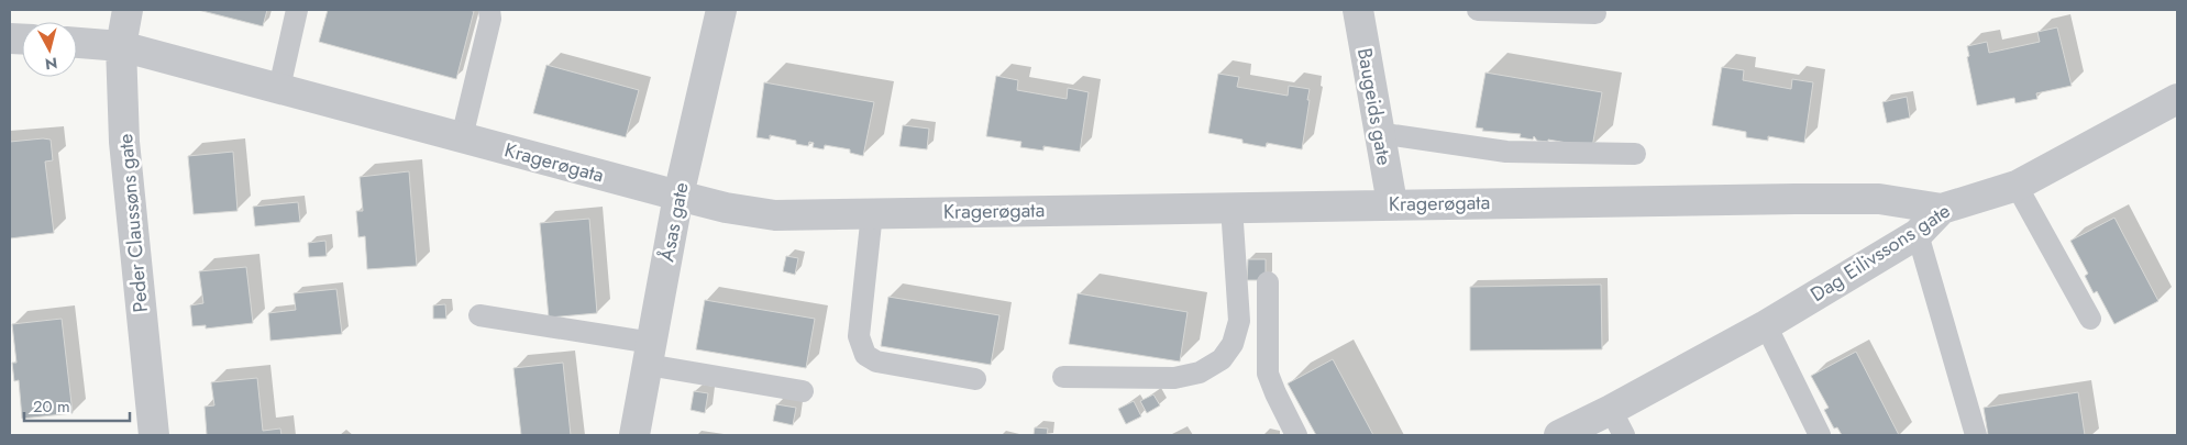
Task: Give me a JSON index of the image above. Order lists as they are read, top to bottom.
{
  "streets": {
    "street": [
      "Baugeids gate",
      "Kragerøgata",
      "Åsas gate",
      "Peder Claussøns gate",
      "Dag Eilivssons gate"
    ]
  },
  "crossings": [
    ["Baugeids gate", "Kragerøgata"],
    ["Kragerøgata", "Åsas gate"],
    ["Kragerøgata", "Peder Claussøns gate"],
    ["Kragerøgata", "Dag Eilivssons gate"]
  ],
  "scale_bar": "20 m",
  "north": "bottom"
}
